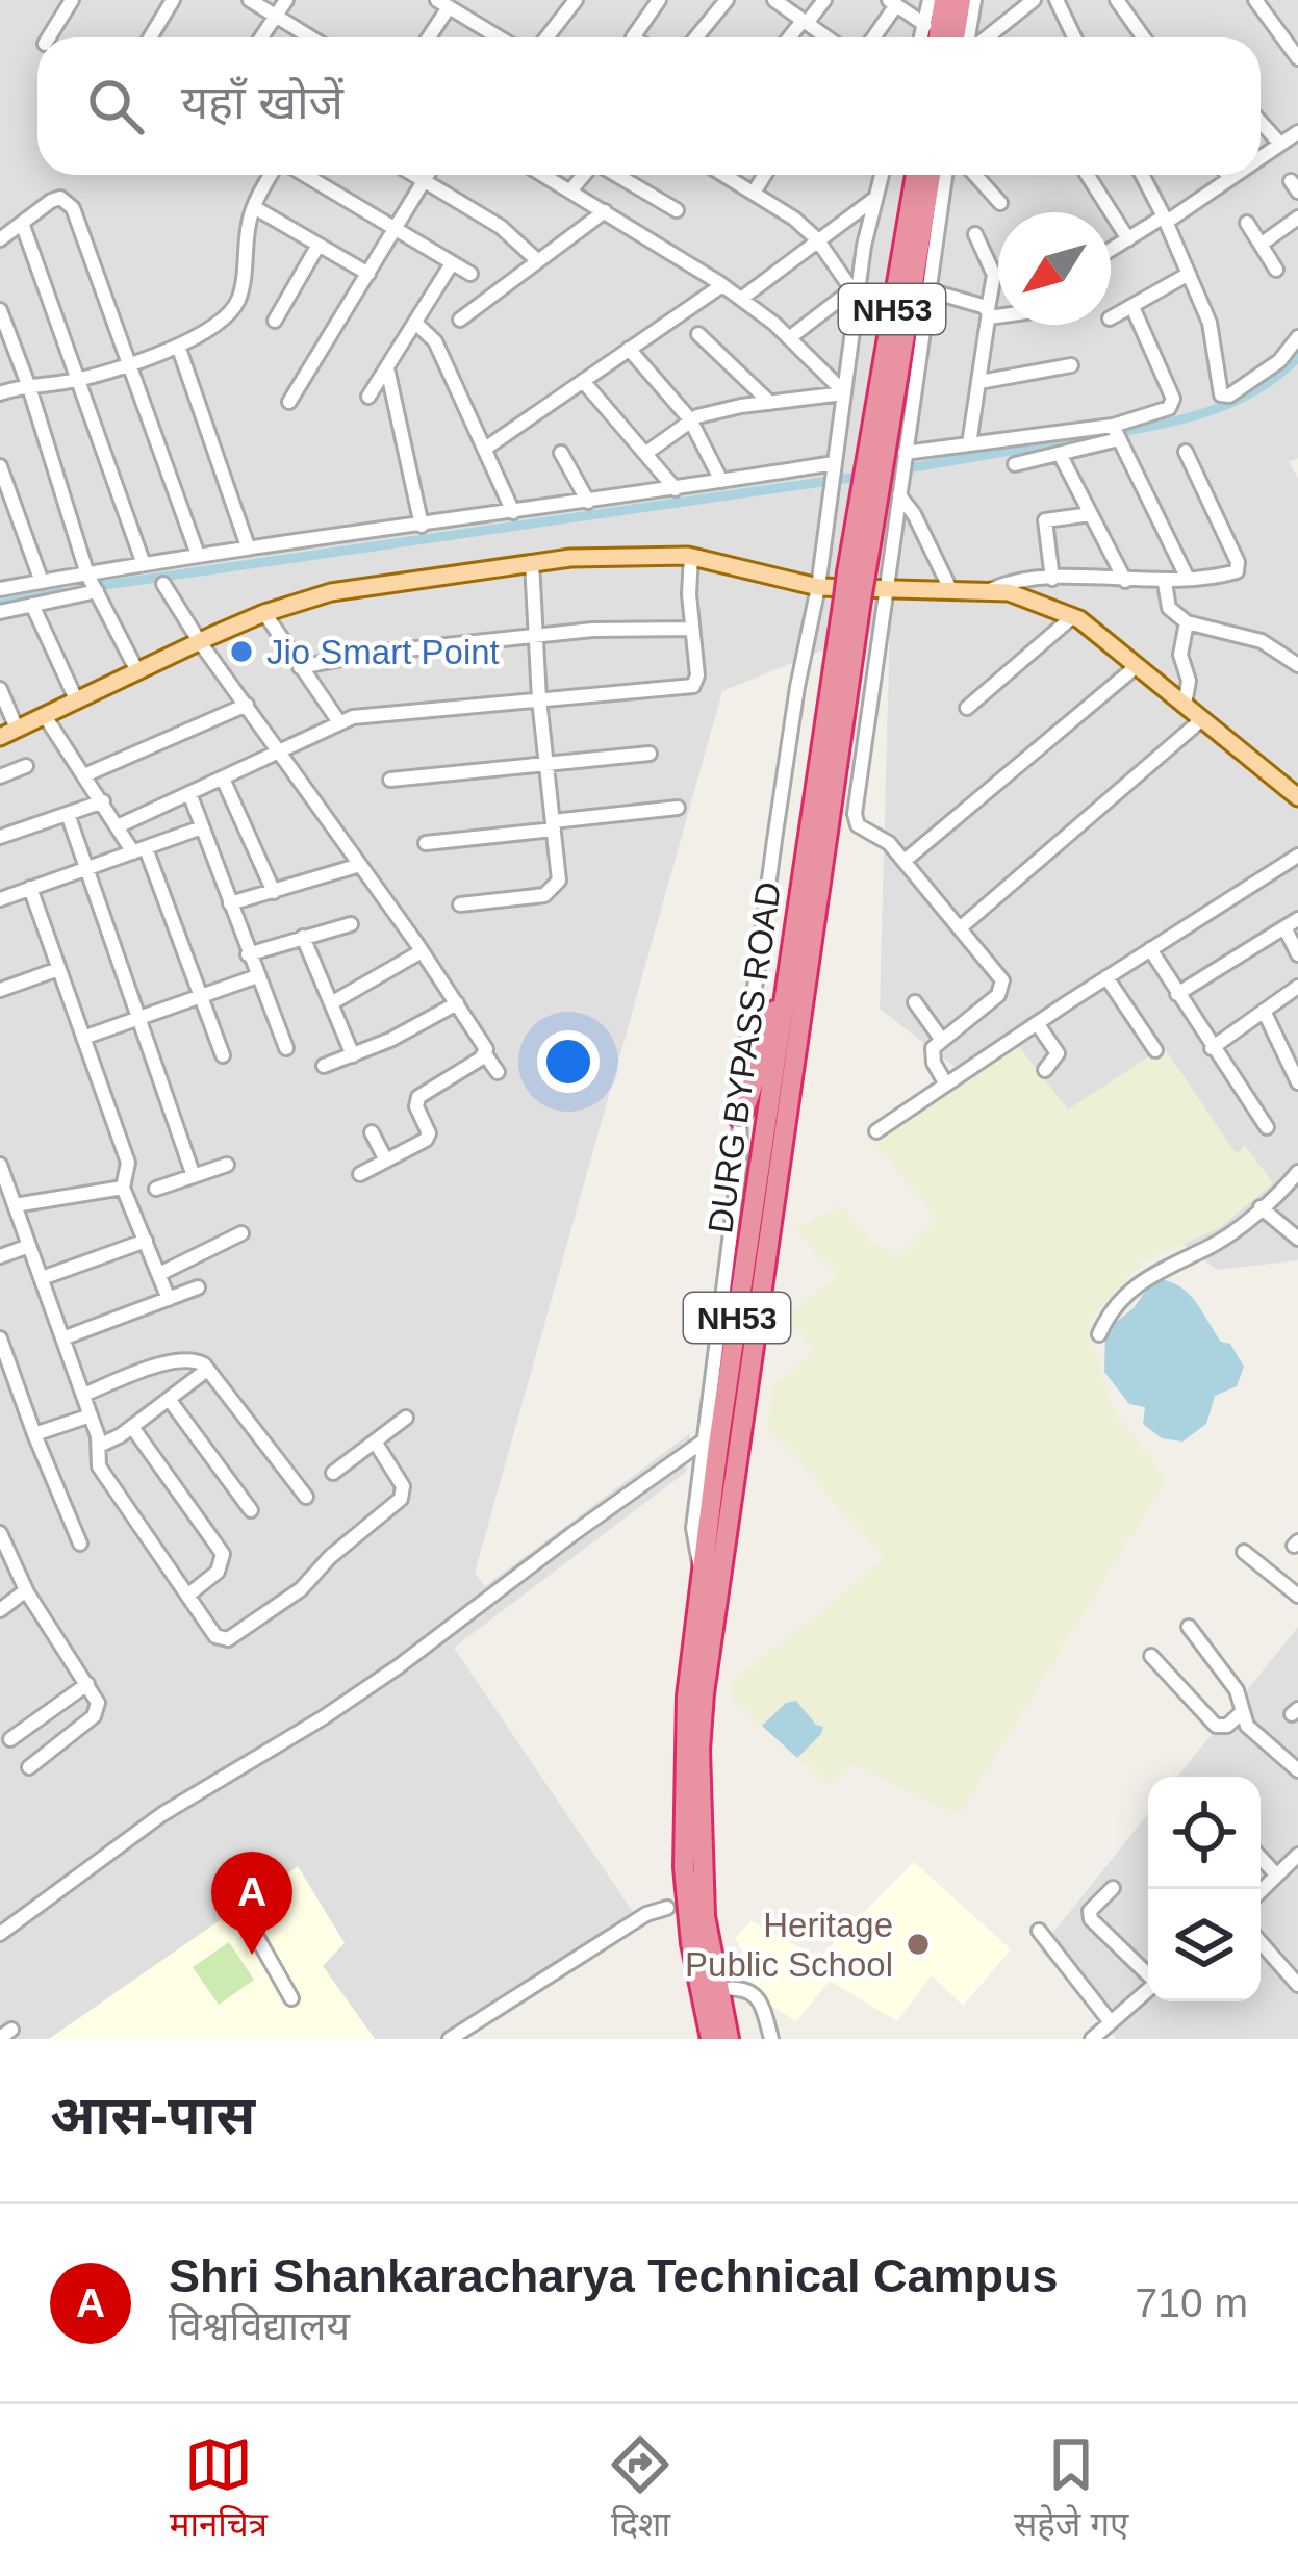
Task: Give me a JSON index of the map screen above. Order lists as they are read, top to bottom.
{
  "streets": {
    "highway": ["NH53", "DURG BYPASS ROAD"]
  },
  "places": ["Jio Smart Point", "Heritage Public School"],
  "north": "bottom left",
  "page": {
    "search": "यहाँ खोजें",
    "pins": "A",
    "heading": "आस-पास",
    "list": [
      {
        "mark": "A",
        "name": "Shri Shankaracharya Technical Campus",
        "note": "विश्वविद्यालय",
        "value": "710 m"
      }
    ],
    "nav": ["मानचित्र", "दिशा", "सहेजे गए"]
  }
}
